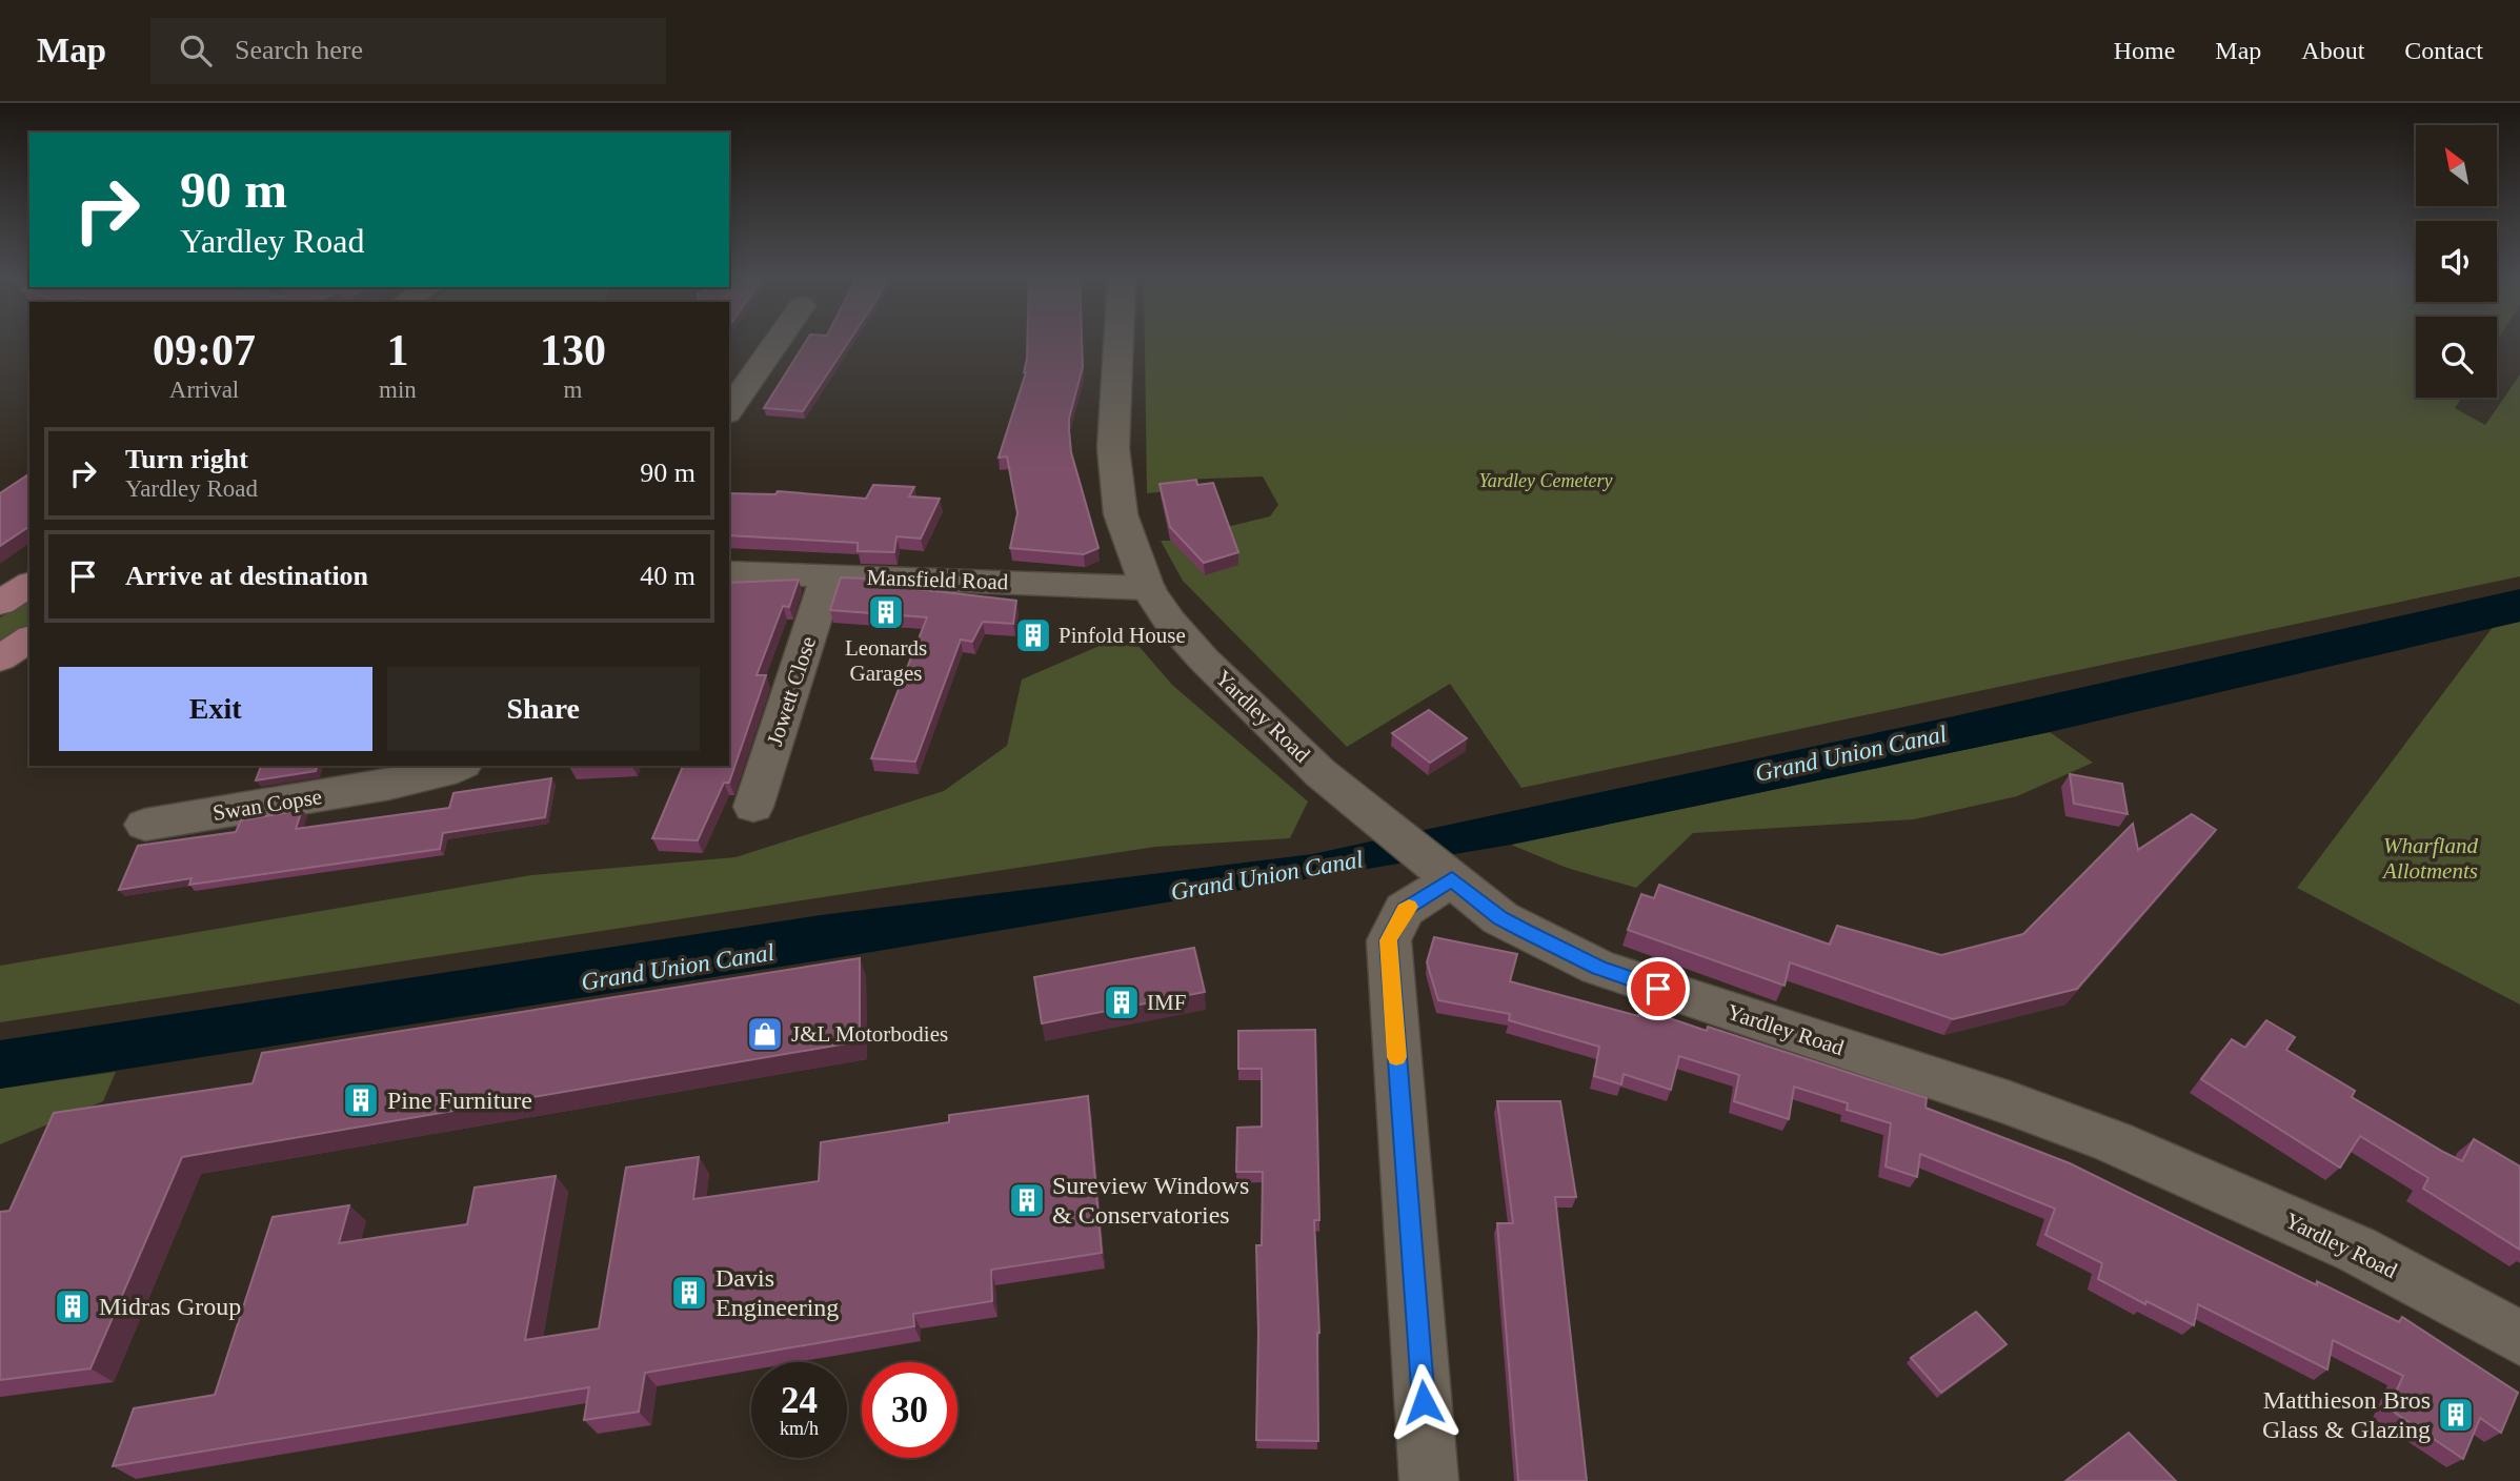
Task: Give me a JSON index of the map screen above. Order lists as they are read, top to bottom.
{
  "streets": {
    "street": [
      "Mansfield Road",
      "Jowett Close",
      "Yardley Road",
      "Swan Copse"
    ]
  },
  "crossings": [
    ["Mansfield Road", "Jowett Close"],
    ["Mansfield Road", "Yardley Road"]
  ],
  "water": ["Grand Union Canal"],
  "parks": ["Yardley Cemetery", "Wharfland Allotments"],
  "places": {
    "building": [
      "Leonards Garages",
      "Pinfold House",
      "IMF",
      "Pine Furniture",
      "Sureview Windows & Conservatories",
      "Davis Engineering",
      "Midras Group",
      "Matthieson Bros Glass & Glazing"
    ],
    "shop": ["J&L Motorbodies"]
  },
  "north": "top left",
  "page": {
    "header": "Map",
    "search": "Search here",
    "nav": [
      "Home",
      "Map",
      "About",
      "Contact"
    ],
    "turn": ["90 m", "Yardley Road"],
    "eta": [
      "09:07",
      "Arrival",
      "1",
      "min",
      "130",
      "m"
    ],
    "list": [
      {
        "name": "Turn right",
        "note": "Yardley Road",
        "value": "90 m"
      },
      {
        "name": "Arrive at destination",
        "value": "40 m"
      }
    ],
    "buttons": ["Exit", "Share"],
    "speed": "24 km/h",
    "limit": "30"
  }
}
